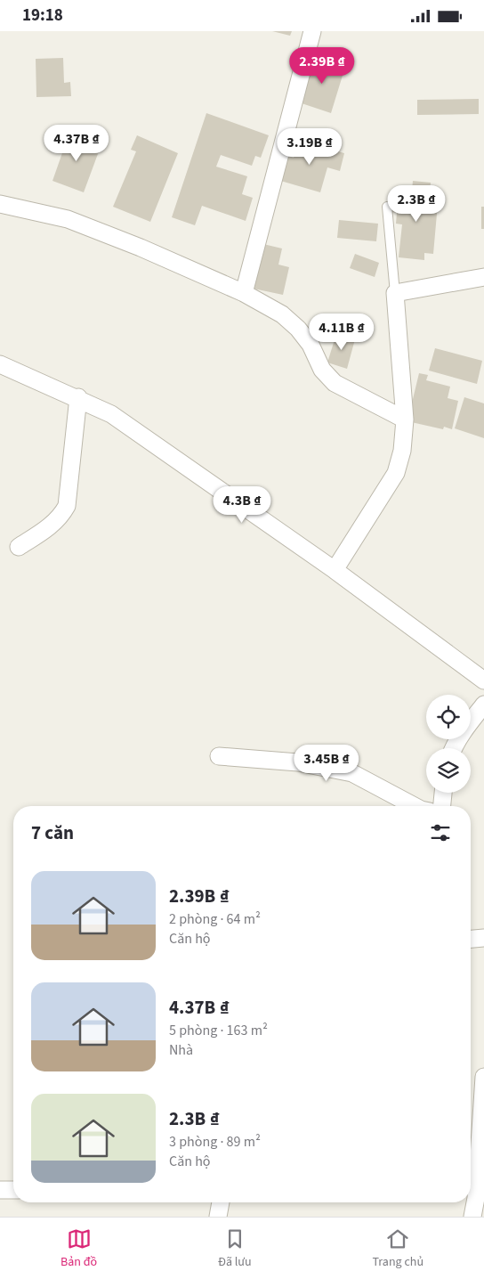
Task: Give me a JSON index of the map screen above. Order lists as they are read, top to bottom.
{
  "page": {
    "status": "19:18",
    "price": [
      "2.39B ₫",
      "4.37B ₫",
      "3.19B ₫",
      "2.3B ₫",
      "4.11B ₫",
      "4.3B ₫",
      "3.45B ₫"
    ],
    "heading": "7 căn",
    "list": [
      {
        "name": "2.39B ₫",
        "note": "2 phòng · 64 m² · Căn hộ"
      },
      {
        "name": "4.37B ₫",
        "note": "5 phòng · 163 m² · Nhà"
      },
      {
        "name": "2.3B ₫",
        "note": "3 phòng · 89 m² · Căn hộ"
      }
    ],
    "tabs": ["Bản đồ", "Đã lưu", "Trang chủ"]
  }
}
